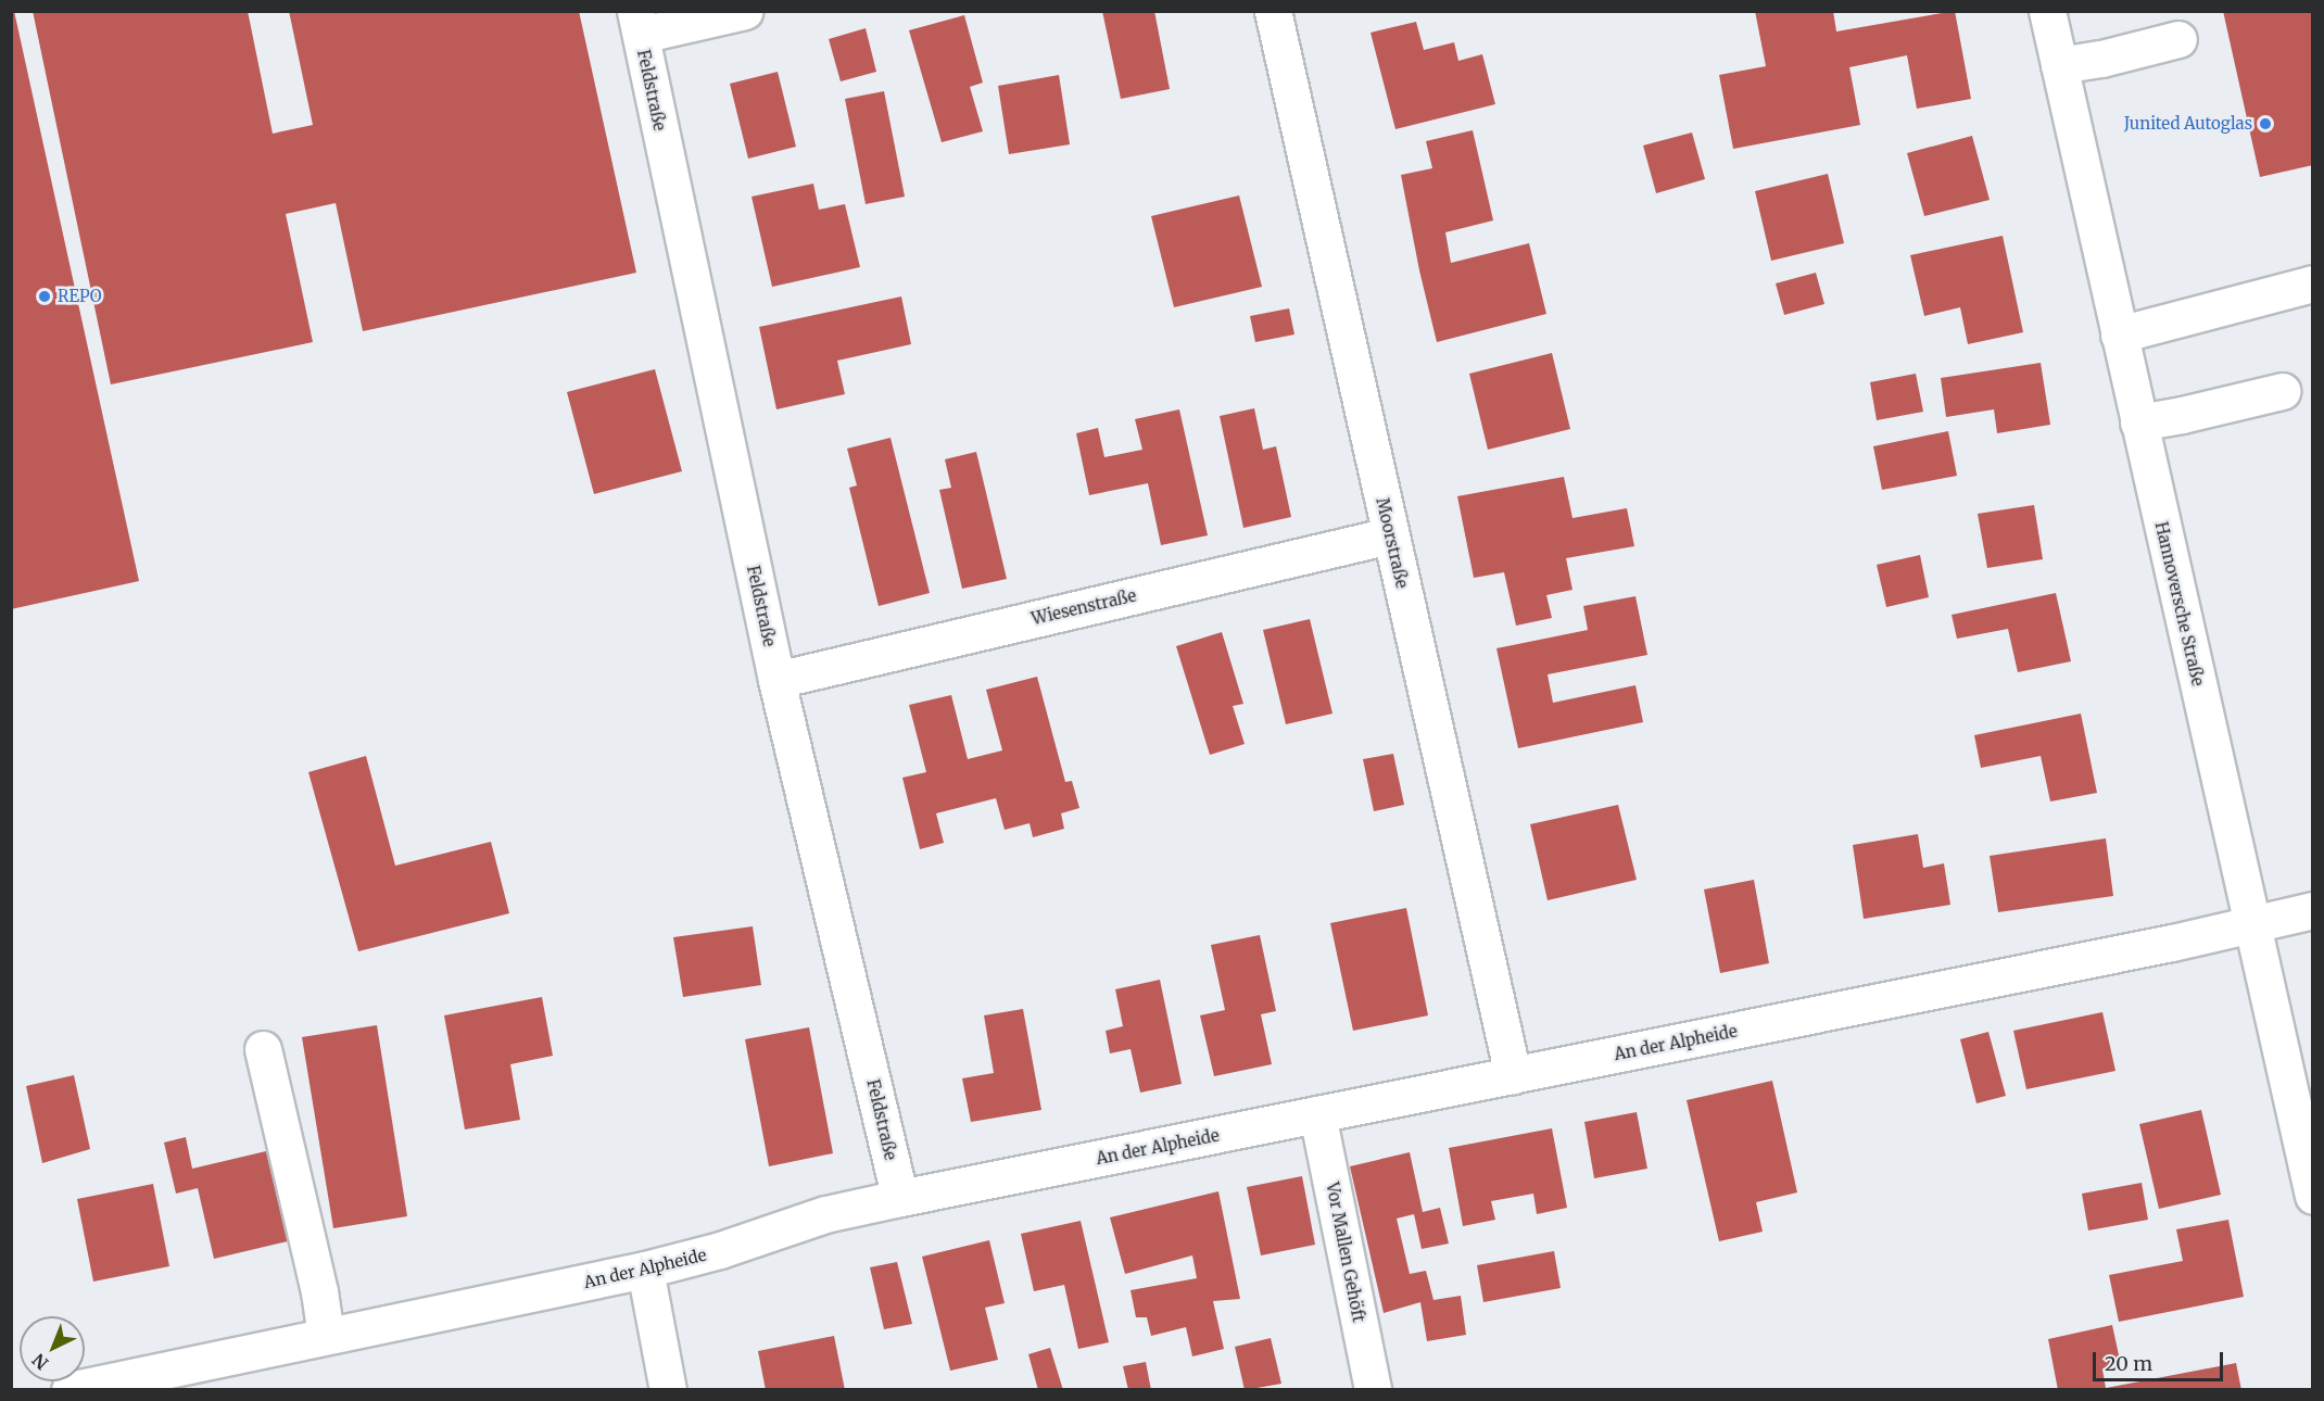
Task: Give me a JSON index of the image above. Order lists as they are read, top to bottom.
{
  "streets": {
    "street": [
      "Feldstraße",
      "Moorstraße",
      "Hannoversche Straße",
      "Wiesenstraße",
      "An der Alpheide",
      "Vor Mallen Gehöft"
    ]
  },
  "crossings": [
    ["Feldstraße", "Wiesenstraße"],
    ["Feldstraße", "An der Alpheide"],
    ["Moorstraße", "Wiesenstraße"],
    ["Moorstraße", "An der Alpheide"],
    ["Hannoversche Straße", "An der Alpheide"],
    ["An der Alpheide", "Vor Mallen Gehöft"]
  ],
  "places": ["Junited Autoglas", "REPO"],
  "scale_bar": "20 m",
  "north": "bottom left"
}
